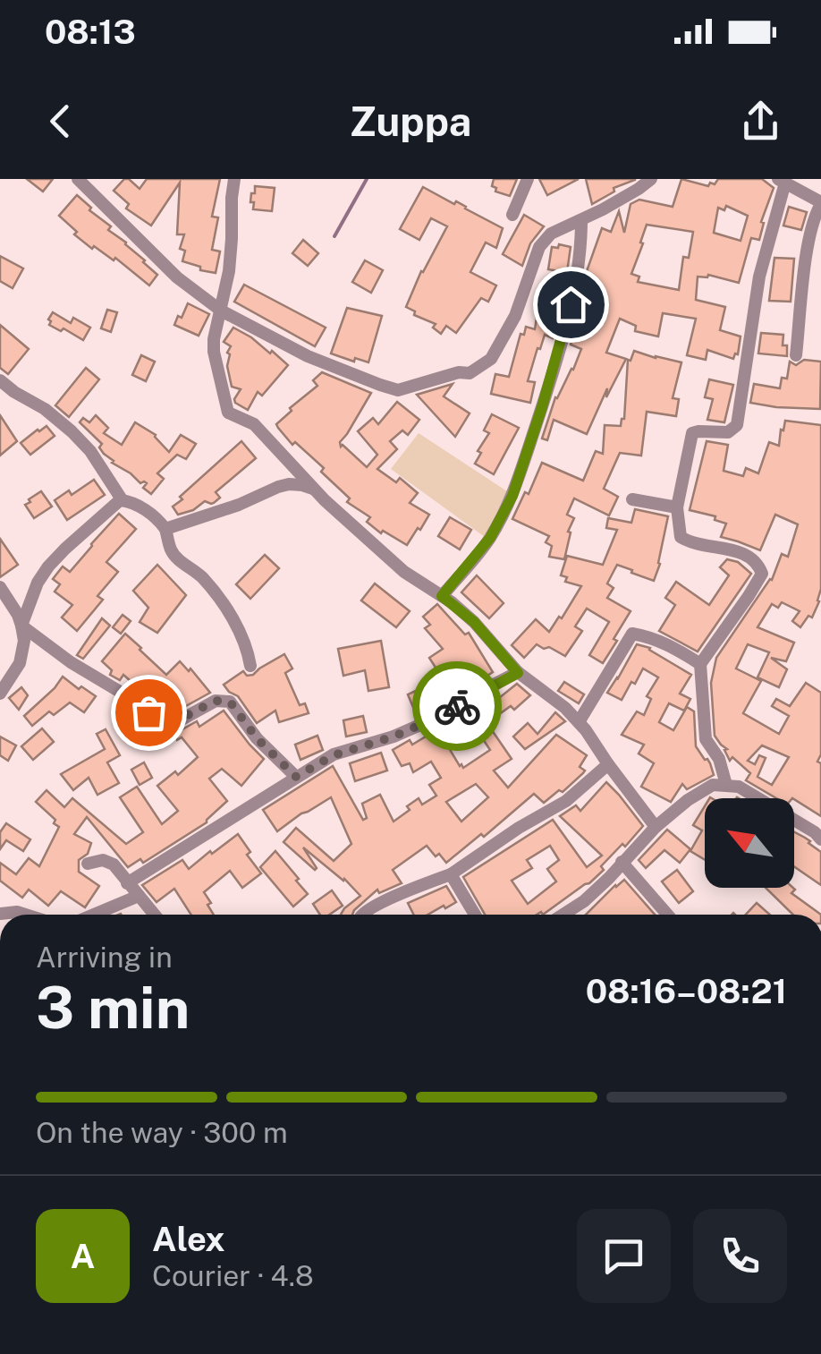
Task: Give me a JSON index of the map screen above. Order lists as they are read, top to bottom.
{
  "north": "top left",
  "page": {
    "status": "08:13",
    "header": "Zuppa",
    "heading": ["3 min", "Arriving in", "08:16–08:21"],
    "panel": ["Alex", "Courier · 4.8"],
    "bar": "On the way · 300 m",
    "round": "A"
  }
}
